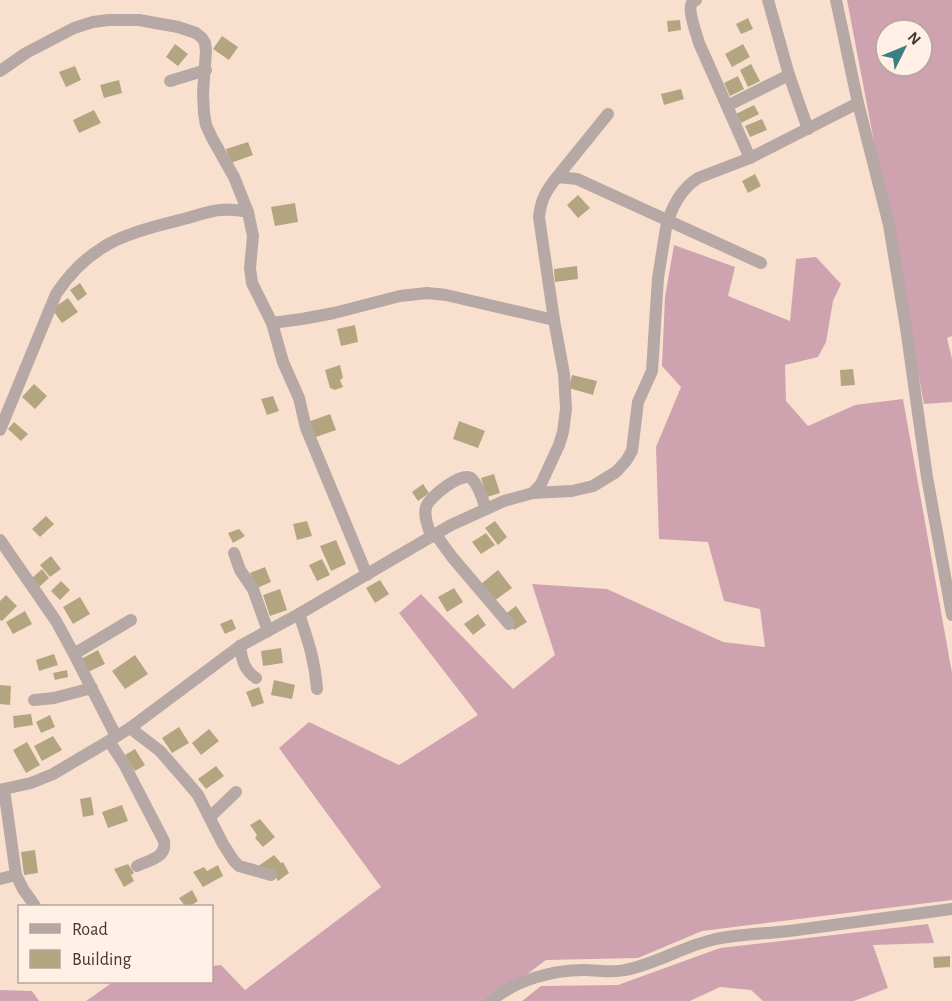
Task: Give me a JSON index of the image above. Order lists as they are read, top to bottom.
{
  "legend": ["Road", "Building"],
  "north": "top right"
}
